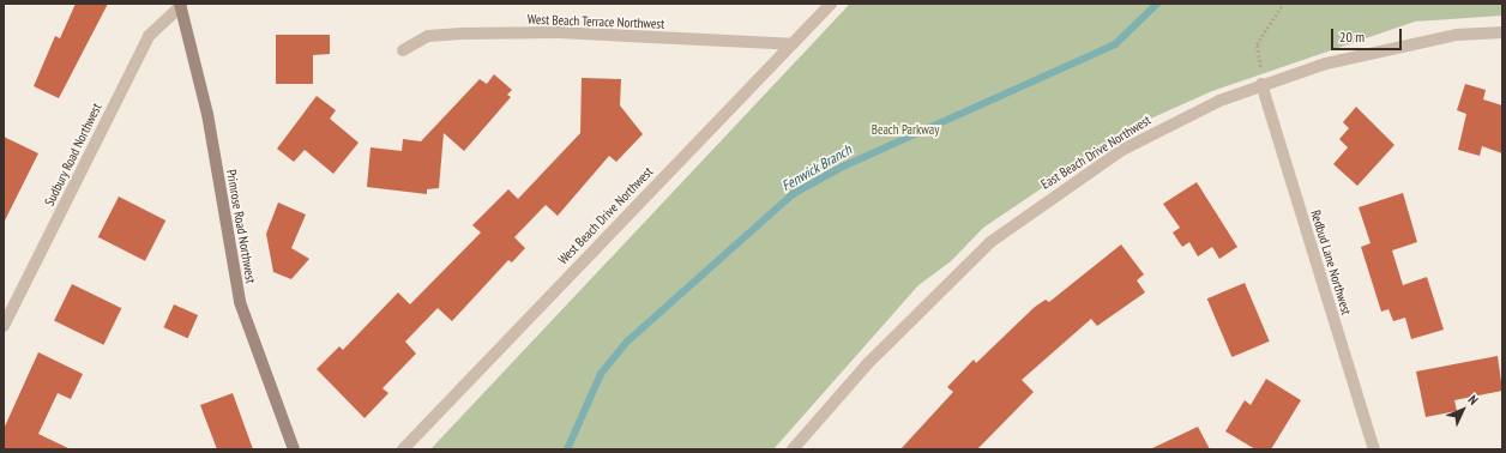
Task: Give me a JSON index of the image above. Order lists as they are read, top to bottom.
{
  "streets": {
    "street": [
      "West Beach Terrace Northwest",
      "East Beach Drive Northwest",
      "Sudbury Road Northwest",
      "West Beach Drive Northwest",
      "Primrose Road Northwest",
      "Redbud Lane Northwest"
    ]
  },
  "crossings": [
    ["West Beach Terrace Northwest", "West Beach Drive Northwest"],
    ["East Beach Drive Northwest", "Redbud Lane Northwest"],
    ["Sudbury Road Northwest", "Primrose Road Northwest"]
  ],
  "water": ["Fenwick Branch"],
  "parks": ["Beach Parkway"],
  "scale_bar": "20 m",
  "north": "top right"
}
